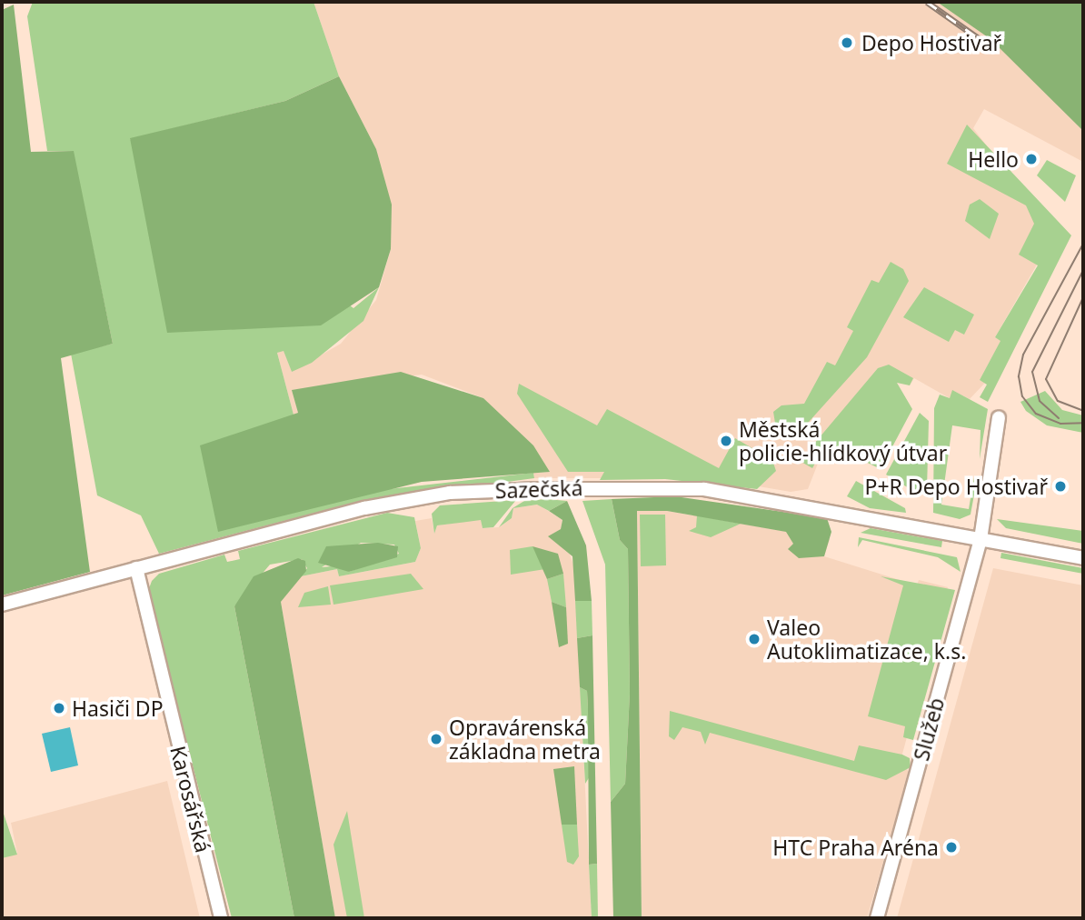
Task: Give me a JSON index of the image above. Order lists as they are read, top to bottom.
{
  "streets": {
    "street": ["Sazečská", "Služeb", "Karosářská"]
  },
  "crossings": [
    ["Sazečská", "Služeb"],
    ["Sazečská", "Karosářská"]
  ],
  "places": [
    "Depo Hostivař",
    "Hello",
    "Městská policie-hlídkový útvar",
    "P+R Depo Hostivař",
    "Valeo Autoklimatizace, k.s.",
    "Hasiči DP",
    "Opravárenská základna metra",
    "HTC Praha Aréna"
  ]
}
